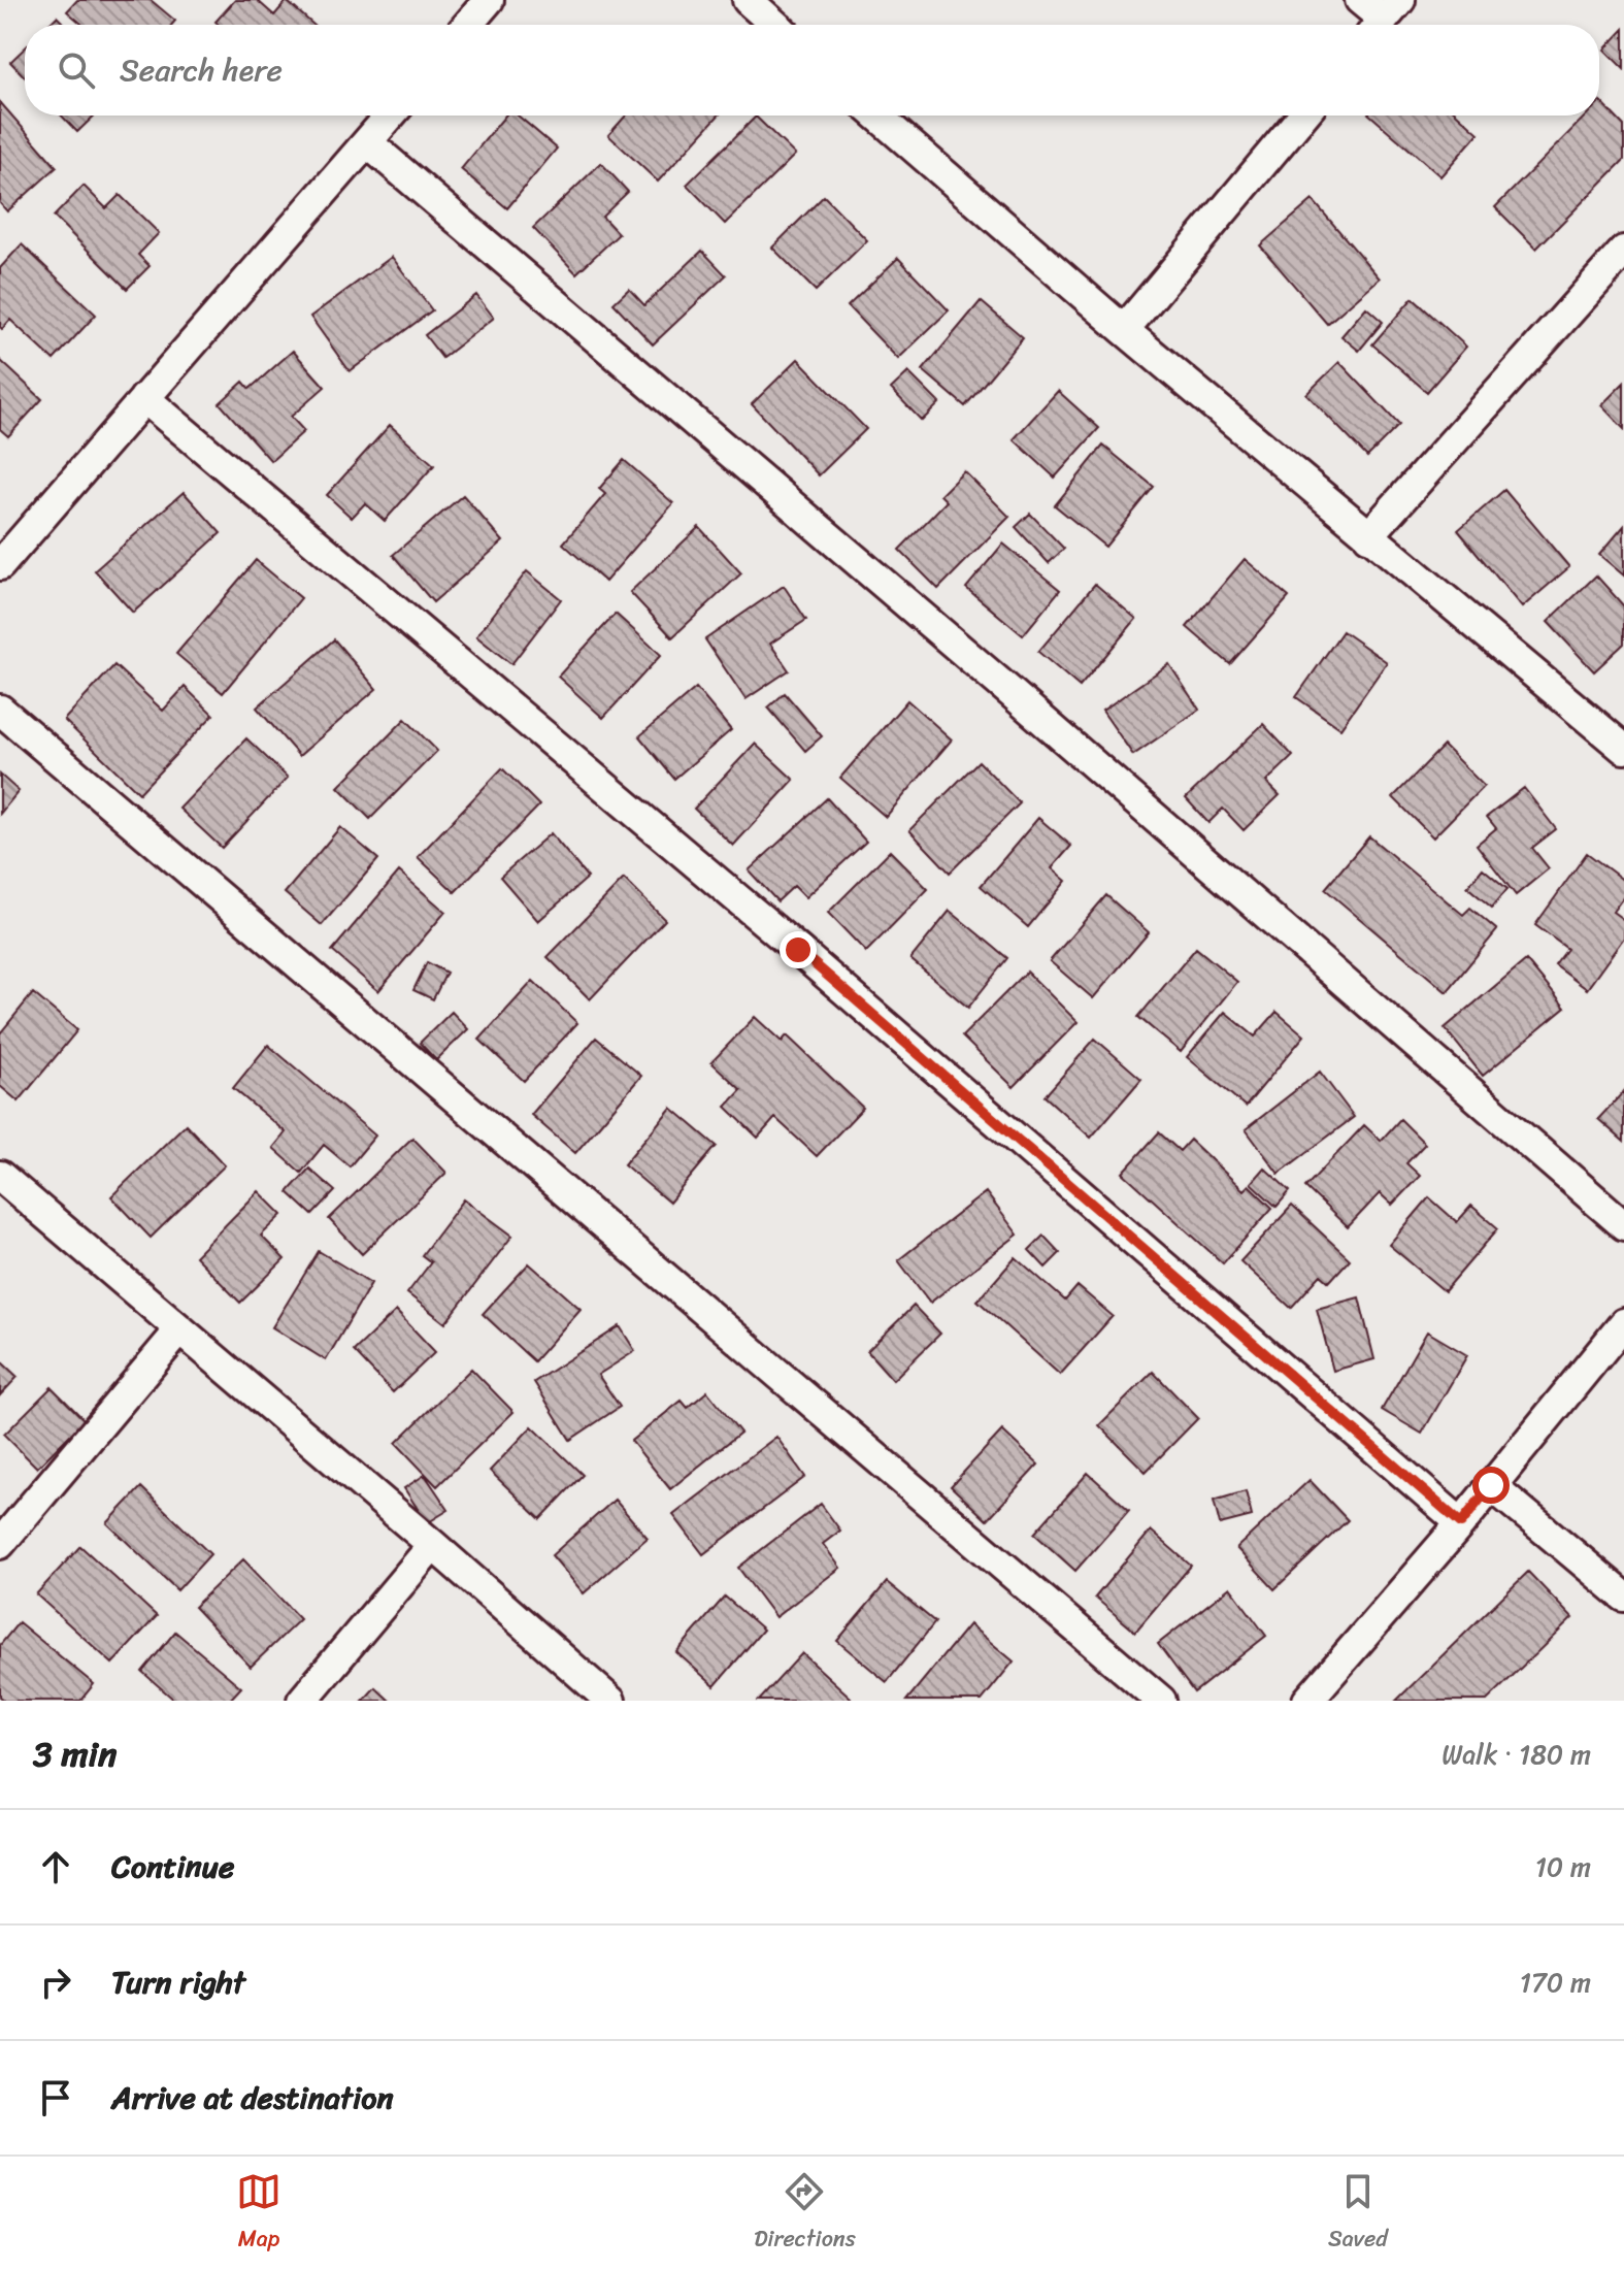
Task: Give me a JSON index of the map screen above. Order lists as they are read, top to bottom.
{
  "page": {
    "search": "Search here",
    "heading": ["3 min", "Walk · 180 m"],
    "list": [
      ["Continue", "10 m"],
      ["Turn right", "170 m"],
      "Arrive at destination"
    ],
    "nav": ["Map", "Directions", "Saved"]
  }
}
